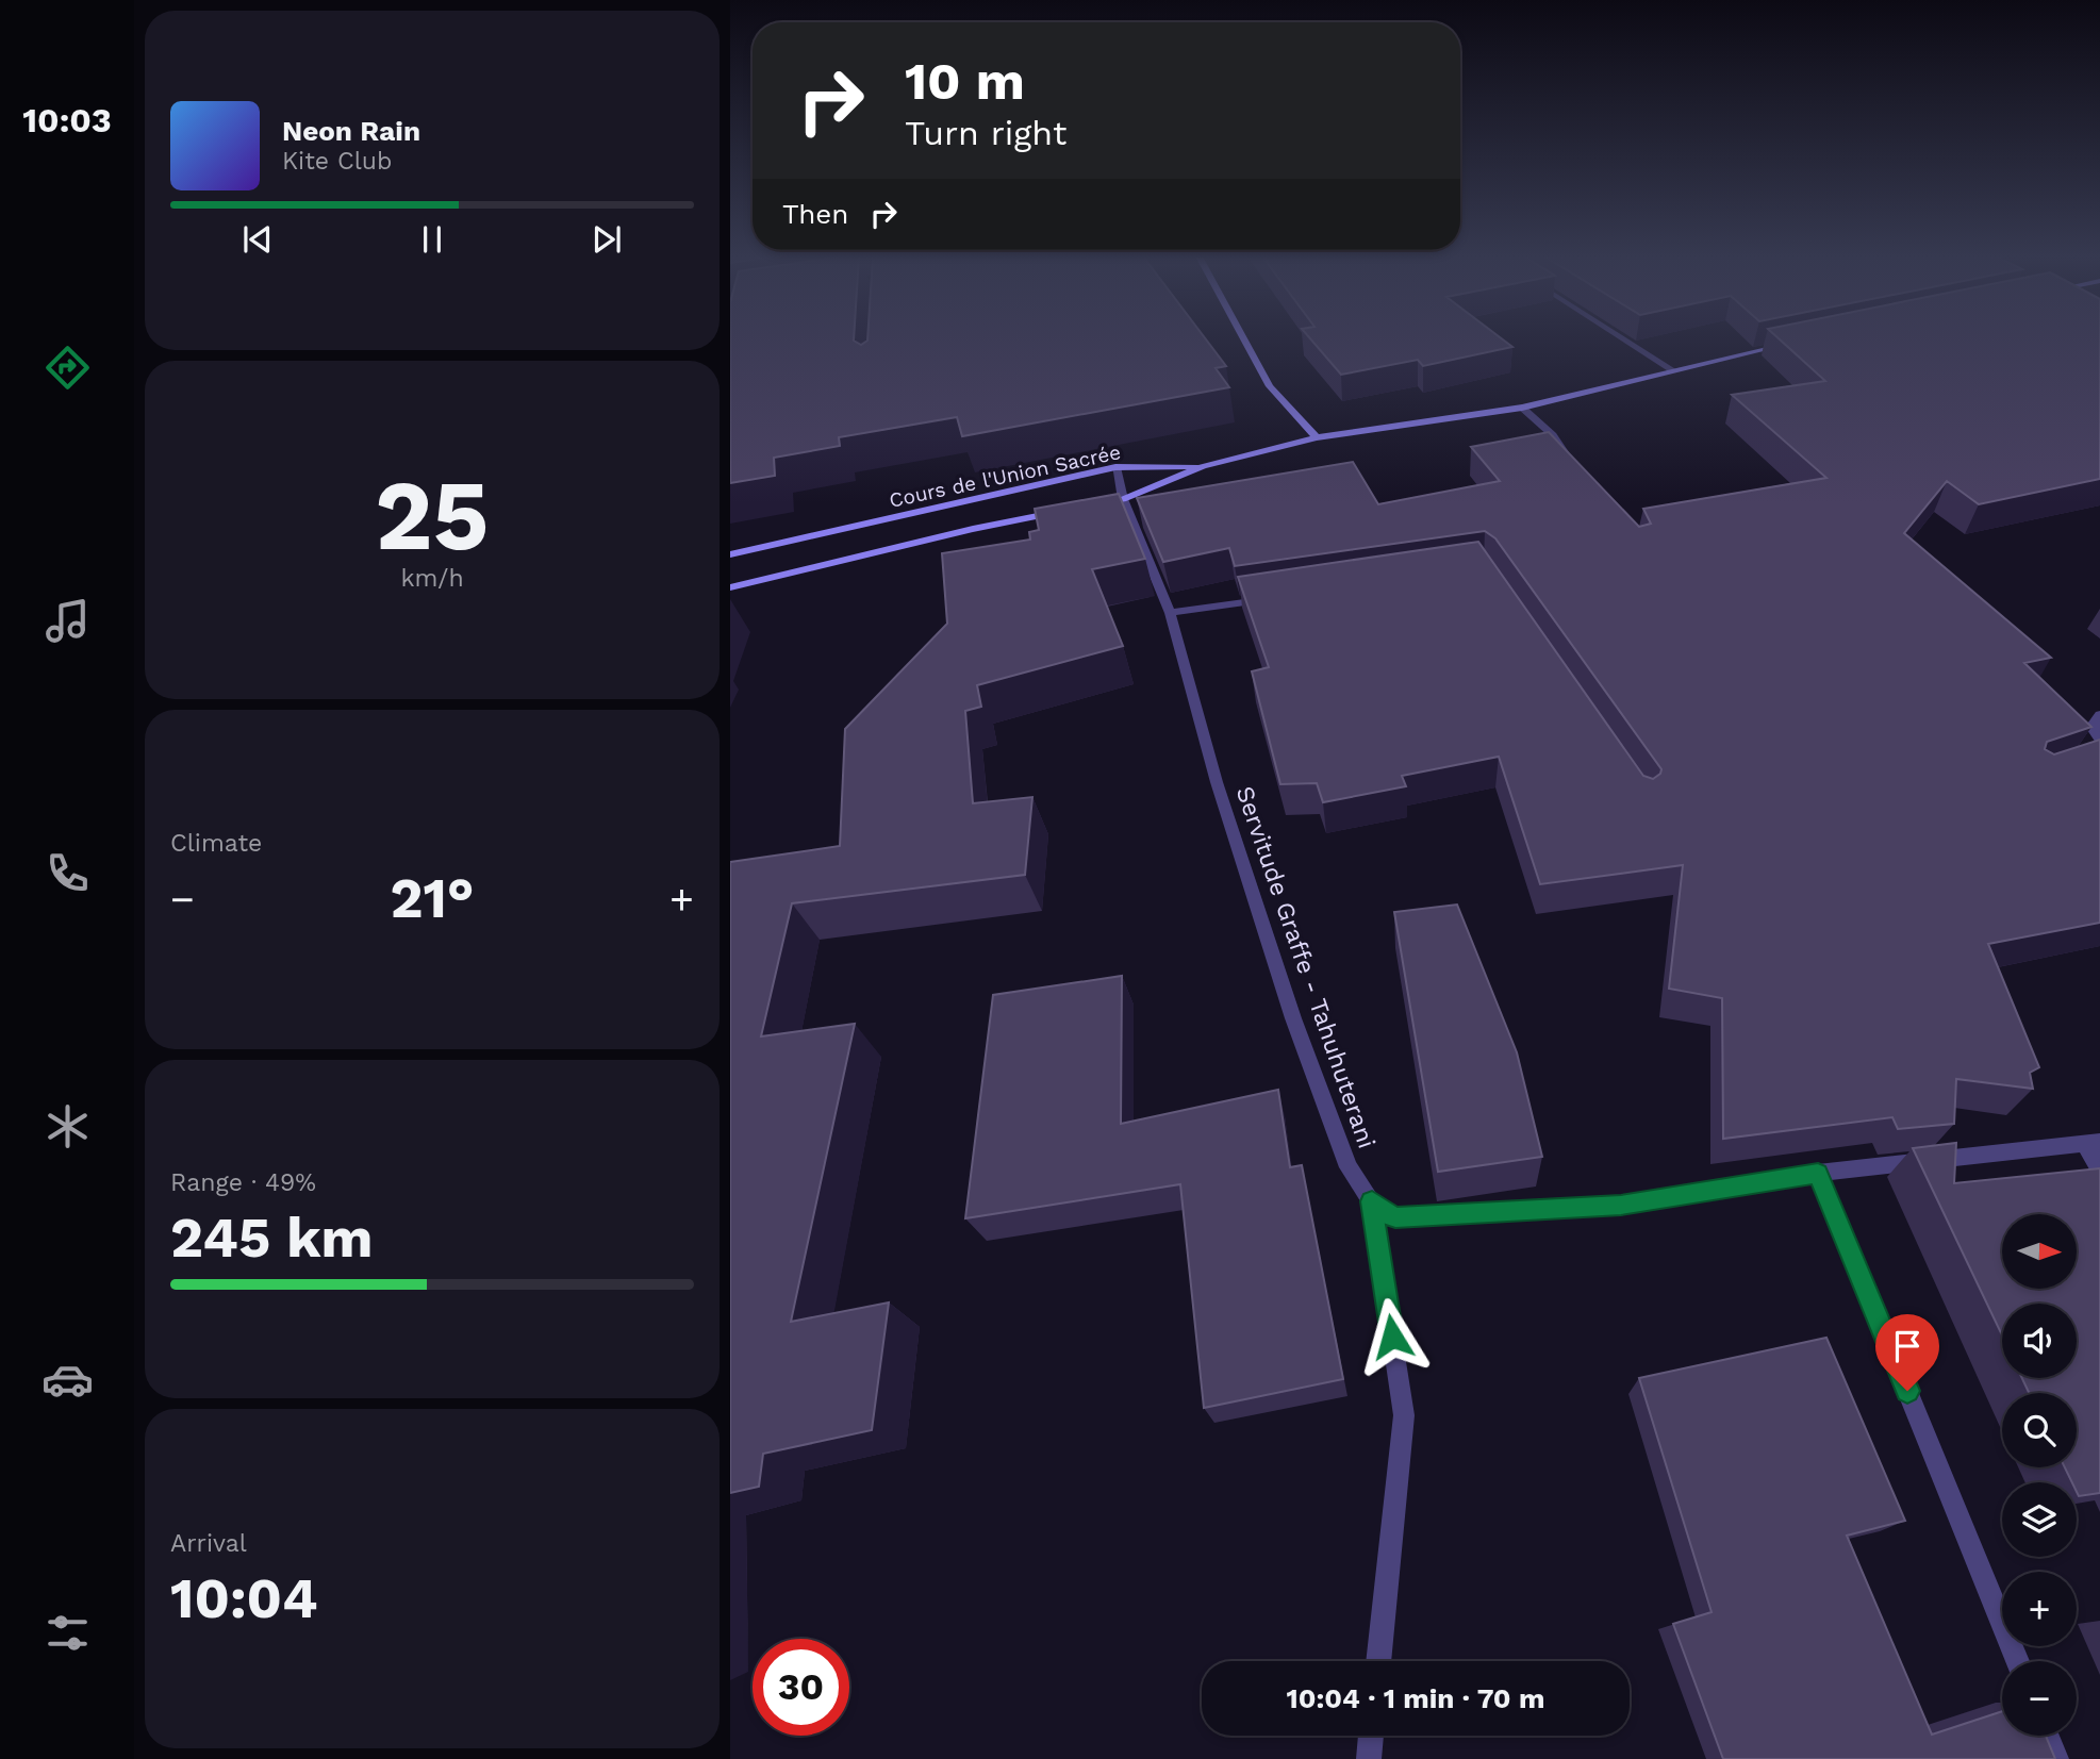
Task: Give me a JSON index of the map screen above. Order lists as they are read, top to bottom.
{
  "streets": {
    "main road": ["Cours de l'Union Sacrée"],
    "street": ["Servitude Graffe - Tahuhuterani"]
  },
  "crossings": [
    ["Cours de l'Union Sacrée", "Servitude Graffe - Tahuhuterani"]
  ],
  "north": "right",
  "page": {
    "tabs": "10:03",
    "turn": ["10 m", "Turn right"],
    "song": ["Neon Rain", "Kite Club"],
    "then": "Then",
    "tile": [
      ["25", "km/h"],
      "Climate",
      ["Range · 49%", "245 km"],
      ["Arrival", "10:04"]
    ],
    "heat": ["−", "21°", "+"],
    "map_buttons": ["+", "−"],
    "limit": "30",
    "trip": "10:04 · 1 min · 70 m"
  }
}
